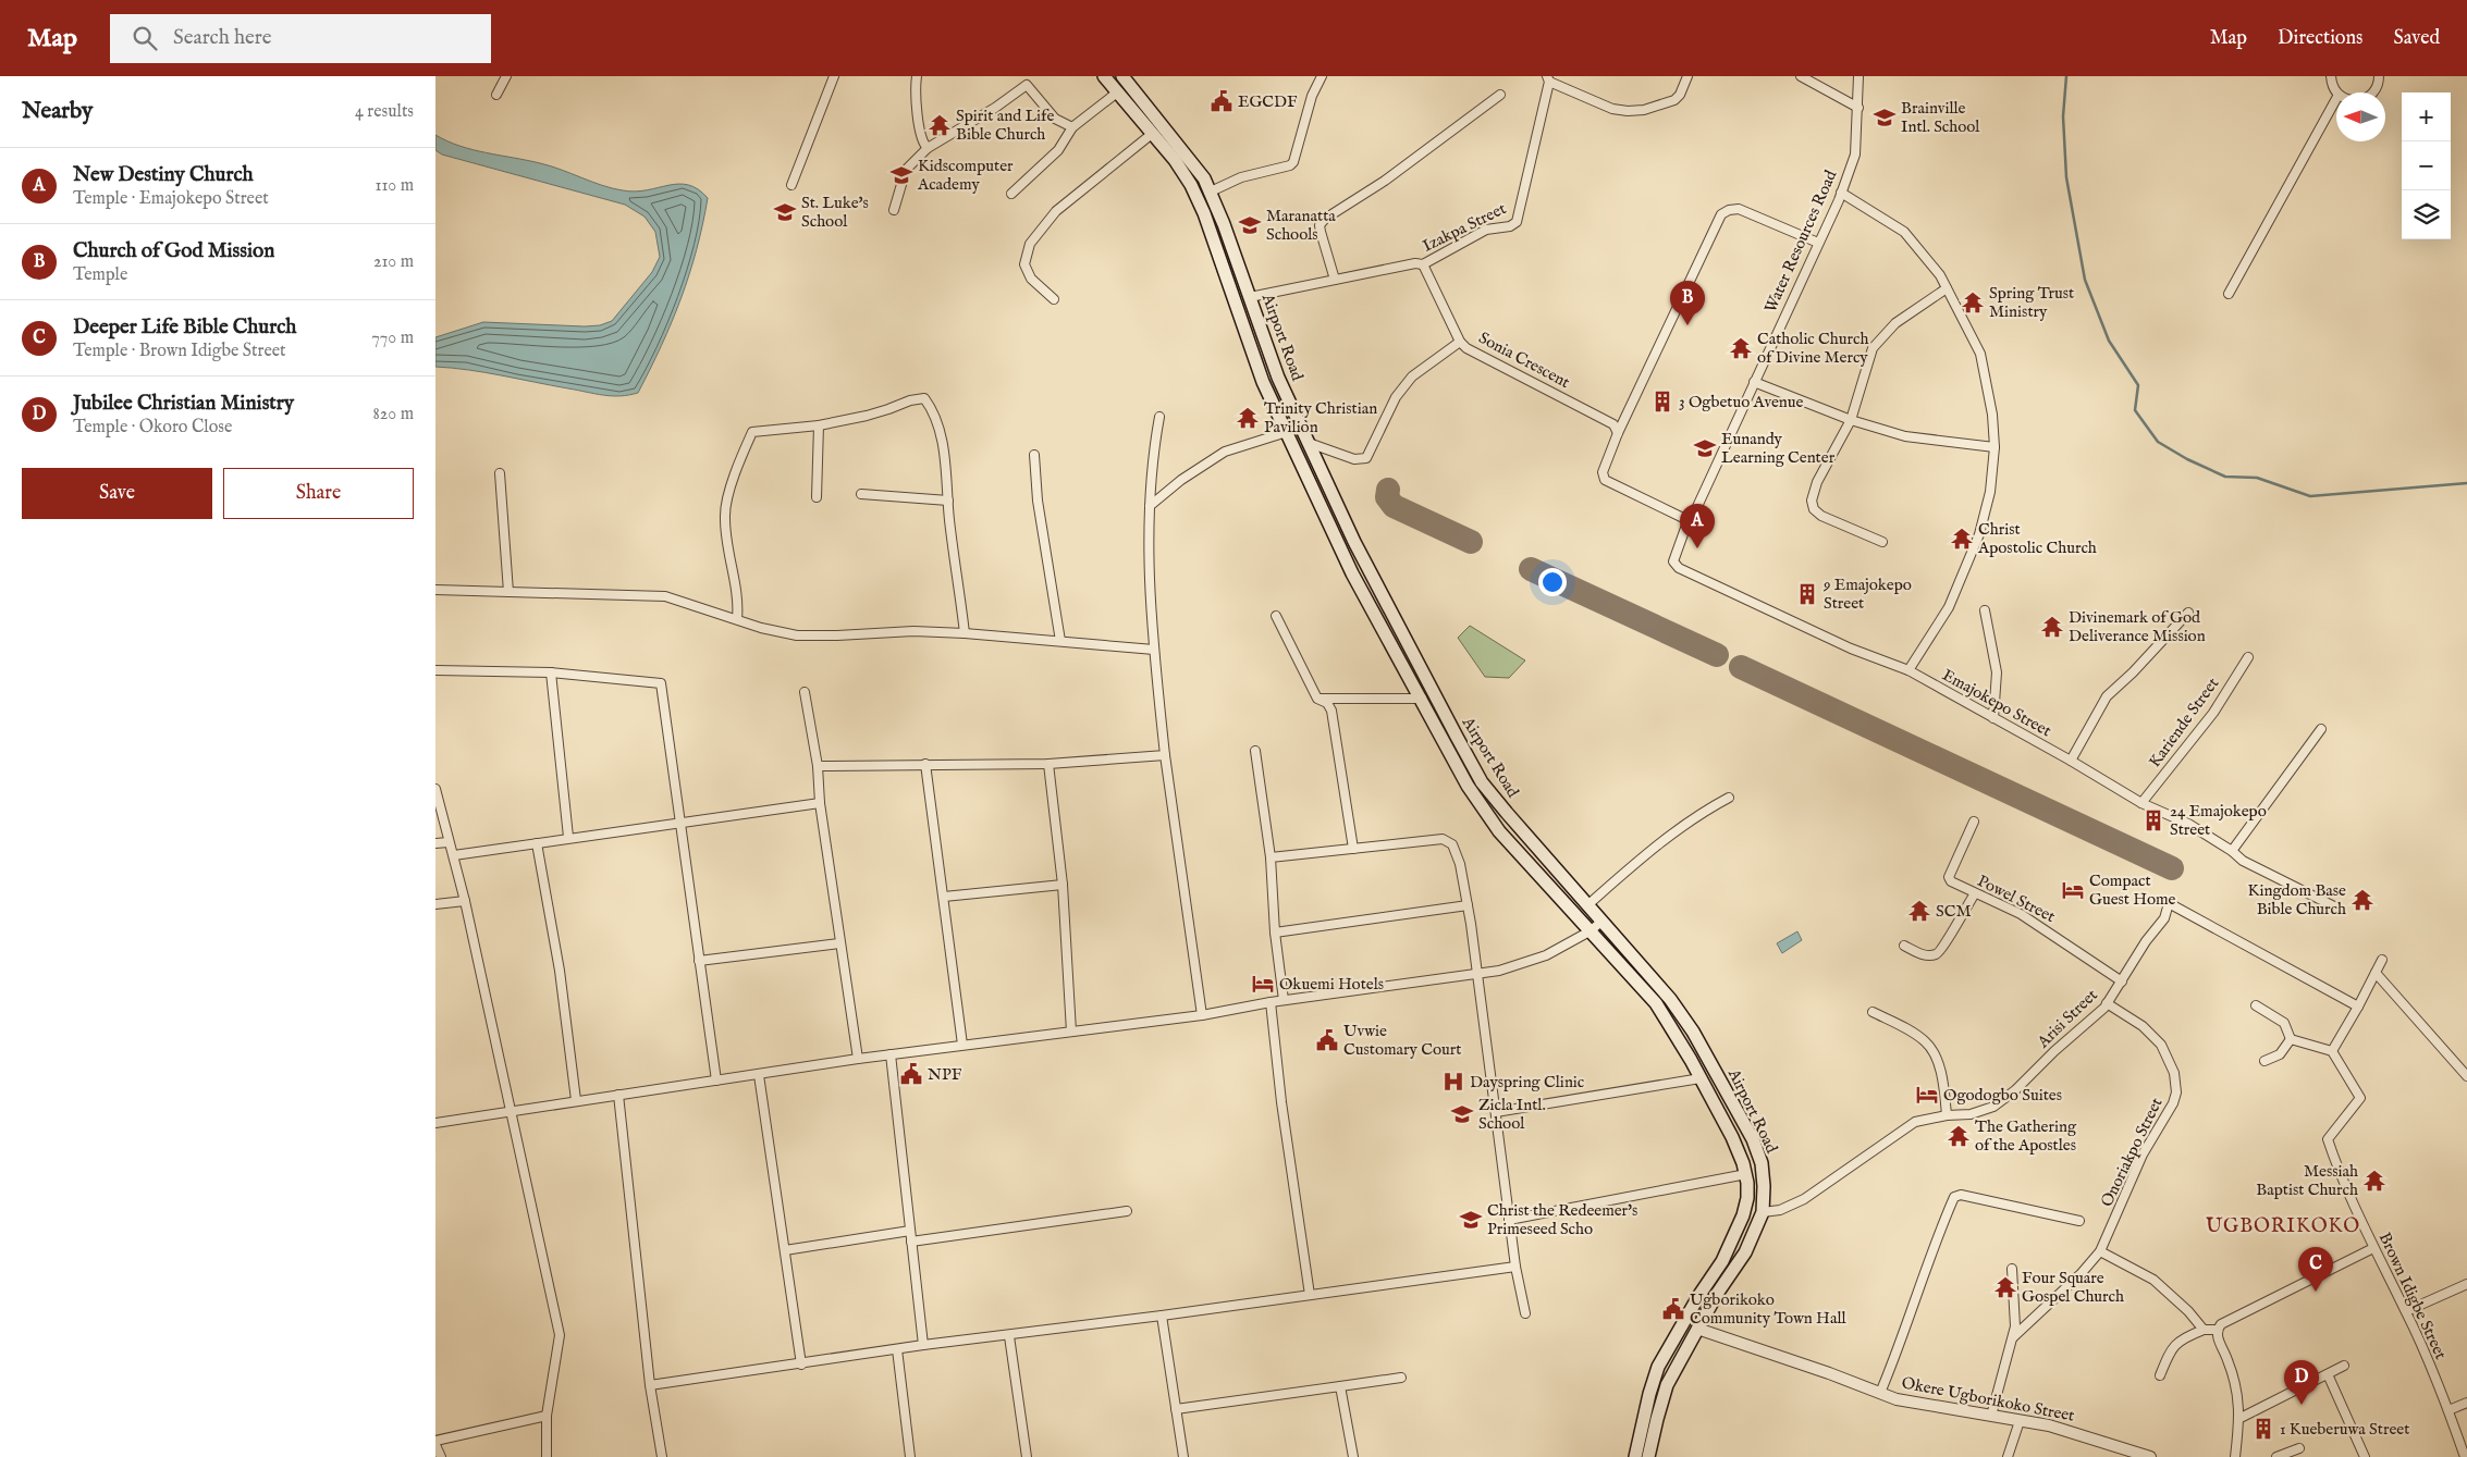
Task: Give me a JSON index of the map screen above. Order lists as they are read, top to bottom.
{
  "streets": {
    "main road": ["Airport Road"],
    "street": [
      "Izakpa Street",
      "Water Resources Road",
      "Sonia Crescent",
      "Emajokepo Street",
      "Kariende Street",
      "Powel Street",
      "Arisi Street",
      "Onoriakpo Street",
      "Brown Idigbe Street",
      "Okere Ugborikoko Street"
    ]
  },
  "crossings": [
    ["Izakpa Street", "Airport Road"],
    ["Izakpa Street", "Sonia Crescent"],
    ["Water Resources Road", "Emajokepo Street"],
    ["Airport Road", "Arisi Street"],
    ["Airport Road", "Okere Ugborikoko Street"],
    ["Emajokepo Street", "Kariende Street"],
    ["Powel Street", "Arisi Street"],
    ["Arisi Street", "Onoriakpo Street"]
  ],
  "districts": ["UGBORIKOKO"],
  "places": {
    "public building": [
      "EGCDF",
      "Uvwie Customary Court",
      "NPF",
      "Ugborikoko Community Town Hall"
    ],
    "school or university": [
      "Brainville Intl. School",
      "Kidscomputer Academy",
      "St. Luke's School",
      "Maranatta Schools",
      "Eunandy Learning Center",
      "Zicla Intl. School",
      "Christ the Redeemer's Primeseed Scho"
    ],
    "temple": [
      "Spirit and Life Bible Church",
      "Spring Trust Ministry",
      "Catholic Church of Divine Mercy",
      "Trinity Christian Pavilion",
      "Christ Apostolic Church",
      "Divinemark of God Deliverance Mission",
      "Kingdom Base Bible Church",
      "SCM",
      "The Gathering of the Apostles",
      "Messiah Baptist Church",
      "Four Square Gospel Church"
    ],
    "building": [
      "3 Ogbetuo Avenue",
      "9 Emajokepo Street",
      "24 Emajokepo Street",
      "1 Kueberuwa Street"
    ],
    "hotel": ["Compact Guest Home", "Okuemi Hotels", "Ogodogbo Suites"],
    "hospital": ["Dayspring Clinic"]
  },
  "north": "left",
  "page": {
    "header": "Map",
    "search": "Search here",
    "nav": ["Map", "Directions", "Saved"],
    "heading": ["Nearby", "4 results"],
    "map_buttons": ["+", "−"],
    "list": [
      {
        "mark": "A",
        "name": "New Destiny Church",
        "note": "Temple · Emajokepo Street",
        "value": "110 m"
      },
      {
        "mark": "B",
        "name": "Church of God Mission",
        "note": "Temple",
        "value": "210 m"
      },
      {
        "mark": "C",
        "name": "Deeper Life Bible Church",
        "note": "Temple · Brown Idigbe Street",
        "value": "770 m"
      },
      {
        "mark": "D",
        "name": "Jubilee Christian Ministry",
        "note": "Temple · Okoro Close",
        "value": "820 m"
      }
    ],
    "pins": [
      "B",
      "A",
      "C",
      "D"
    ],
    "buttons": ["Save", "Share"]
  }
}
